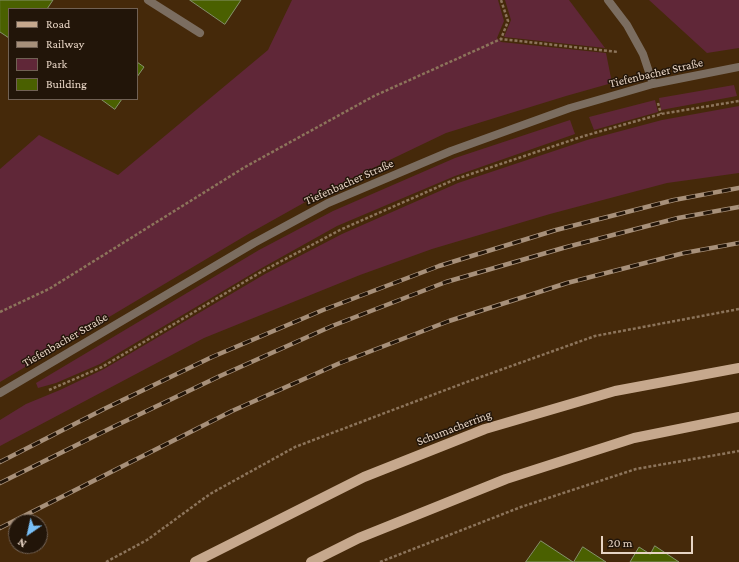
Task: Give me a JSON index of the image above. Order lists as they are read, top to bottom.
{
  "streets": {
    "main road": ["Schumacherring"],
    "street": ["Tiefenbacher Straße"]
  },
  "legend": [
    "Road",
    "Railway",
    "Park",
    "Building"
  ],
  "scale_bar": "20 m",
  "north": "bottom left"
}
